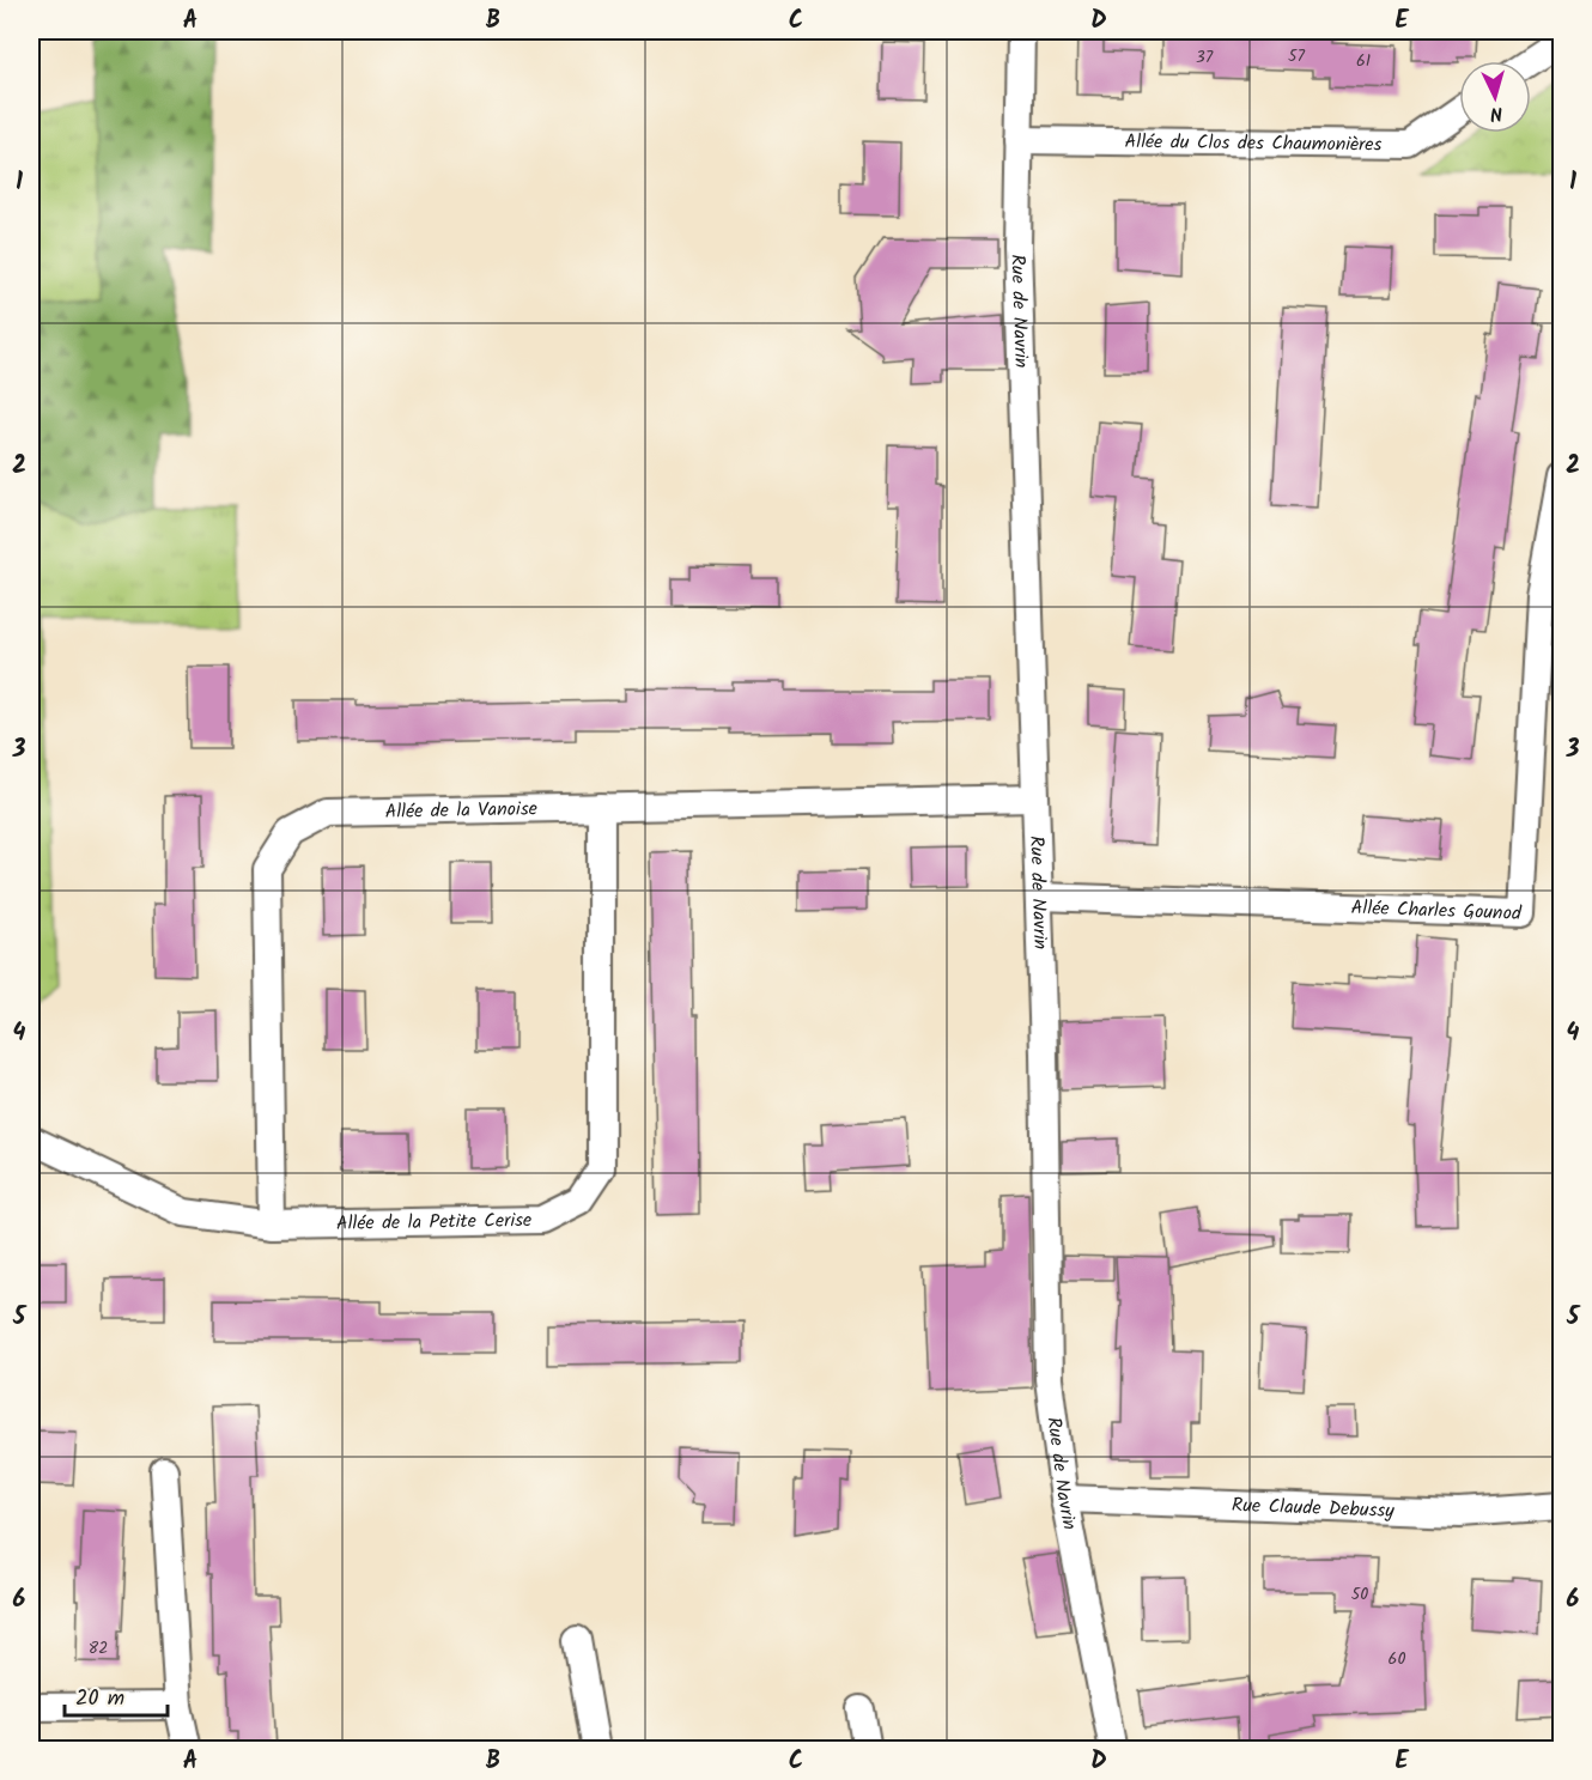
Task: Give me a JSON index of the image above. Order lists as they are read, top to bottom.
{
  "streets": {
    "street": [
      "Allée du Clos des Chaumonières",
      "Rue de Navrin",
      "Allée de la Vanoise",
      "Allée Charles Gounod",
      "Allée de la Petite Cerise",
      "Rue Claude Debussy"
    ]
  },
  "crossings": [
    ["Allée du Clos des Chaumonières", "Rue de Navrin"],
    ["Rue de Navrin", "Allée de la Vanoise"],
    ["Rue de Navrin", "Allée Charles Gounod"],
    ["Rue de Navrin", "Rue Claude Debussy"],
    ["Allée de la Vanoise", "Allée de la Petite Cerise"]
  ],
  "house_numbers": [
    "57",
    "37",
    "61",
    "50",
    "82",
    "60"
  ],
  "scale_bar": "20 m",
  "north": "bottom",
  "grid": {
    "columns": [
      "A",
      "B",
      "C",
      "D",
      "E"
    ],
    "rows": [
      "1",
      "2",
      "3",
      "4",
      "5",
      "6"
    ]
  }
}
